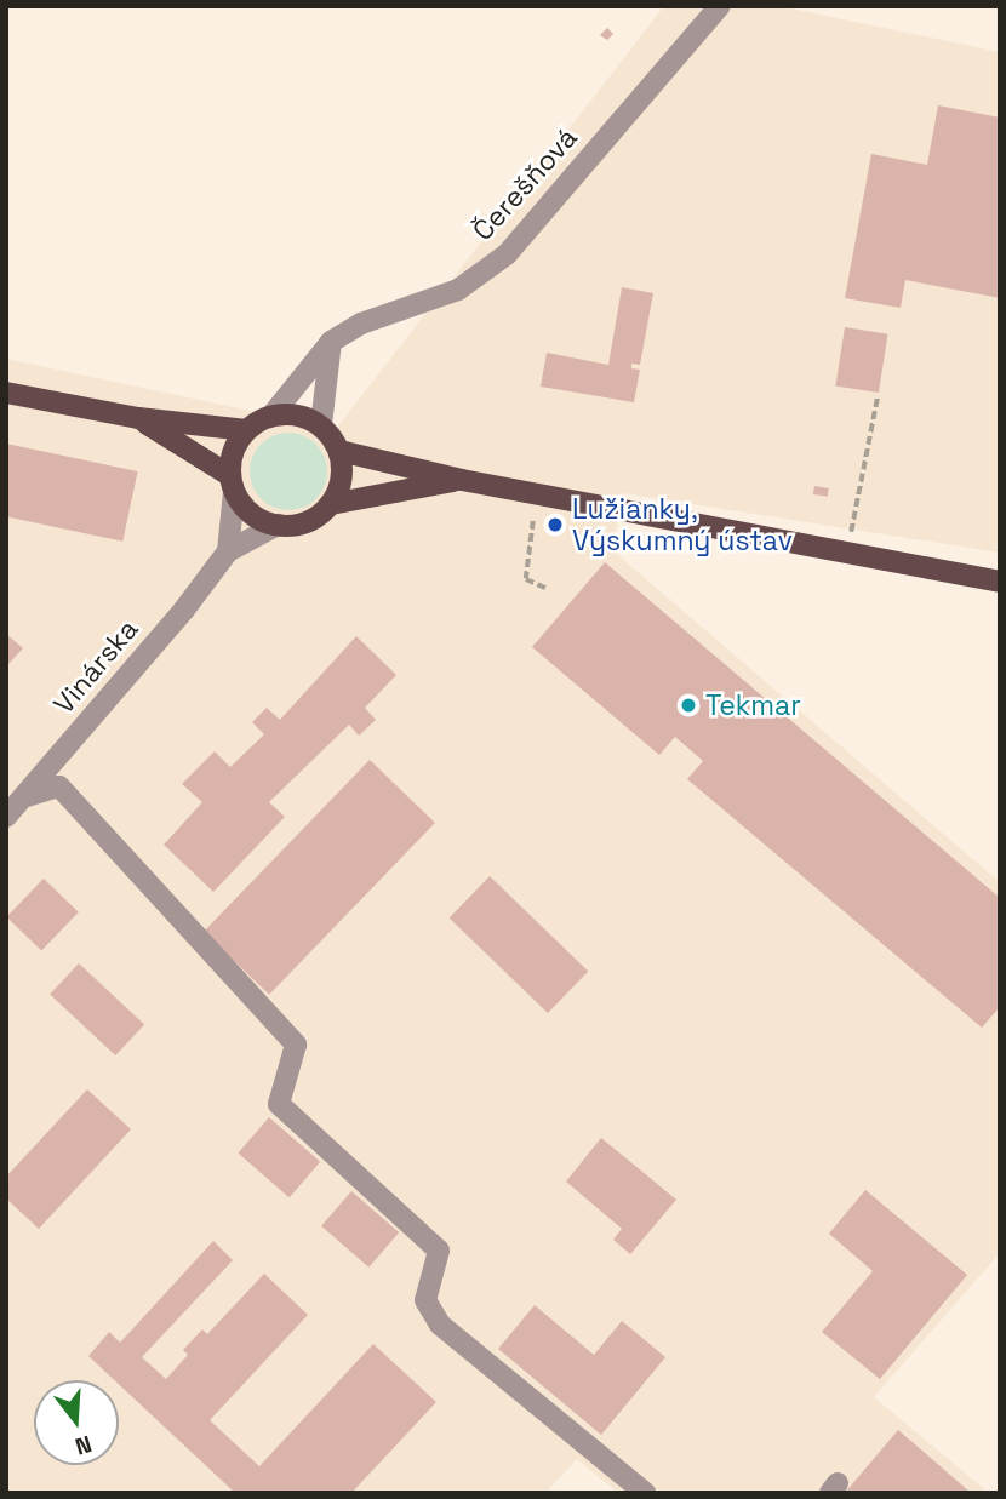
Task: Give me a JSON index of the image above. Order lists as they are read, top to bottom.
{
  "streets": {
    "street": ["Čerešňová", "Vinárska"]
  },
  "crossings": [
    ["Čerešňová", "Vinárska"]
  ],
  "places": ["Lužianky, Výskumný ústav", "Tekmar"],
  "north": "bottom"
}
